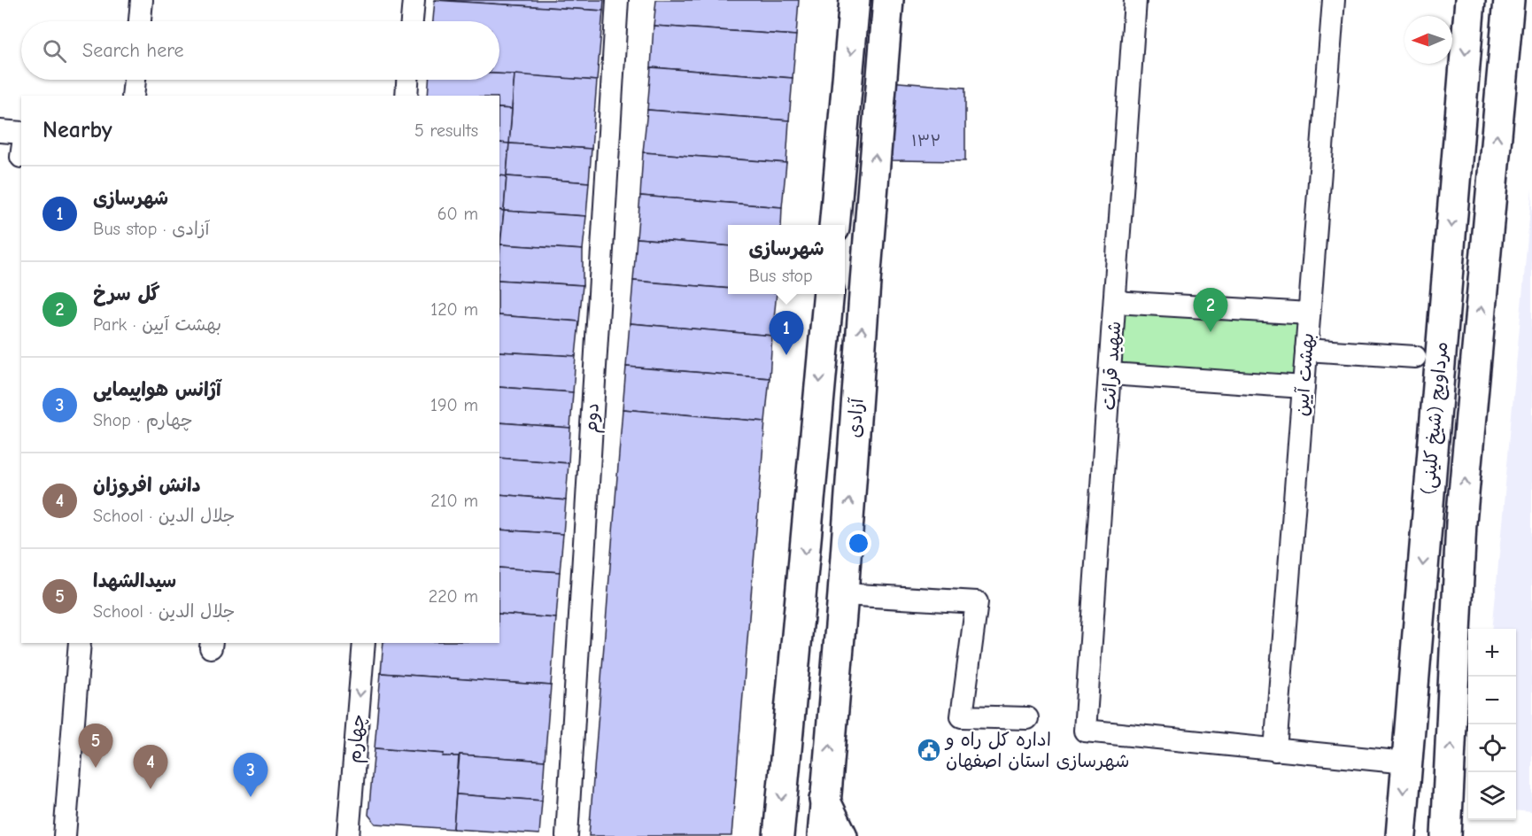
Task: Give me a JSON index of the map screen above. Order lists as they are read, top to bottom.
{
  "streets": {
    "main road": ["آزادی", "مرداویج (شیخ کلینی)"],
    "street": [
      "شهید قرائت",
      "بهشت آیین",
      "دوم",
      "چهارم"
    ]
  },
  "crossings": [
    ["شهید قرائت", "بهشت آیین"]
  ],
  "one_way": ["چهارم"],
  "places": {
    "public building": ["اداره کل راه و شهرسازی استان اصفهان"]
  },
  "house_numbers": ["۱۳۲"],
  "north": "left",
  "page": {
    "search": "Search here",
    "heading": ["Nearby", "5 results"],
    "list": [
      {
        "mark": "1",
        "name": "شهرسازی",
        "note": "Bus stop · آزادی",
        "value": "60 m"
      },
      {
        "mark": "2",
        "name": "گل سرخ",
        "note": "Park · بهشت آیین",
        "value": "120 m"
      },
      {
        "mark": "3",
        "name": "آژانس هواپیمایی",
        "note": "Shop · چهارم",
        "value": "190 m"
      },
      {
        "mark": "4",
        "name": "دانش افروزان",
        "note": "School · جلال الدین",
        "value": "210 m"
      },
      {
        "mark": "5",
        "name": "سیدالشهدا",
        "note": "School · جلال الدین",
        "value": "220 m"
      }
    ],
    "popup": ["شهرسازی", "Bus stop"],
    "pins": [
      "2",
      "1",
      "5",
      "4",
      "3"
    ],
    "map_buttons": ["+", "−"]
  }
}
